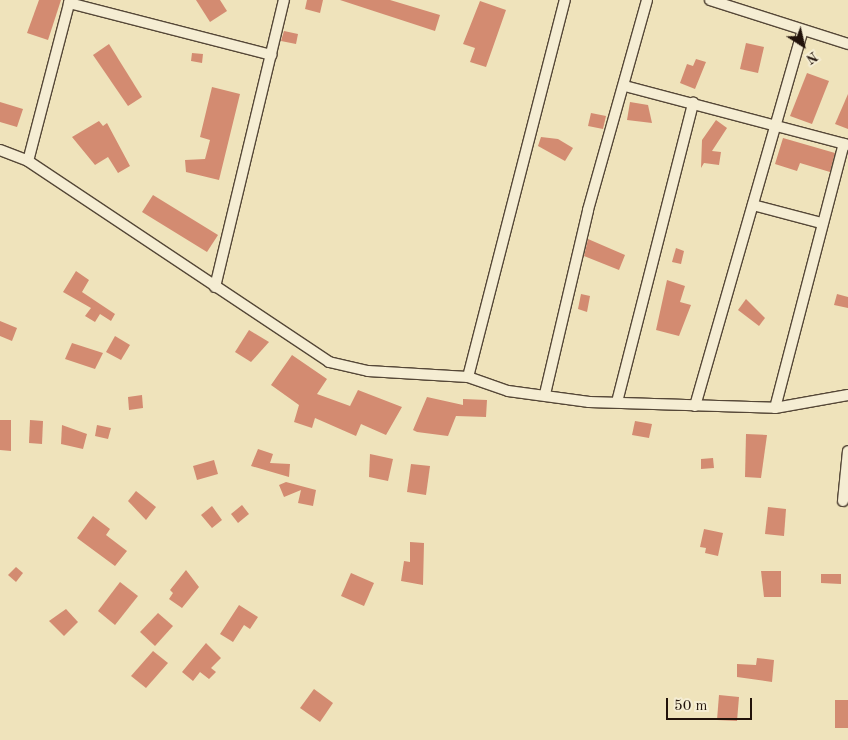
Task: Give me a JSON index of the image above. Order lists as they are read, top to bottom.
{
  "scale_bar": "50 m",
  "north": "bottom right"
}
